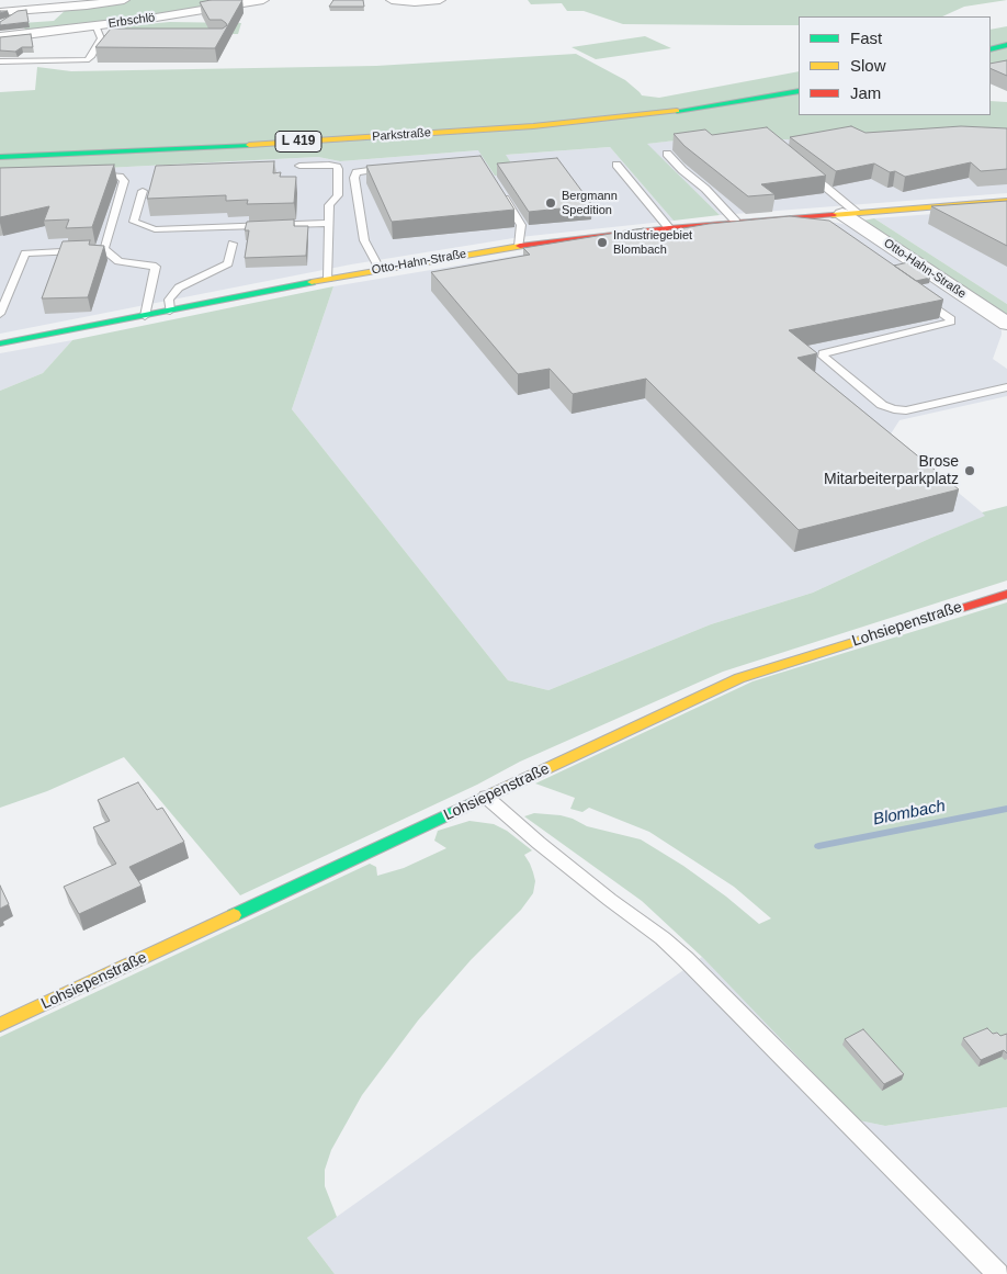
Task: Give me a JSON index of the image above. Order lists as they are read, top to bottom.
{
  "streets": {
    "street": [
      "Erbschlö",
      "Parkstraße",
      "L 419",
      "Otto-Hahn-Straße",
      "Lohsiepenstraße"
    ]
  },
  "water": ["Blombach"],
  "places": ["Bergmann Spedition", "Industriegebiet Blombach", "Brose Mitarbeiterparkplatz"],
  "legend": ["Fast", "Slow", "Jam"]
}
